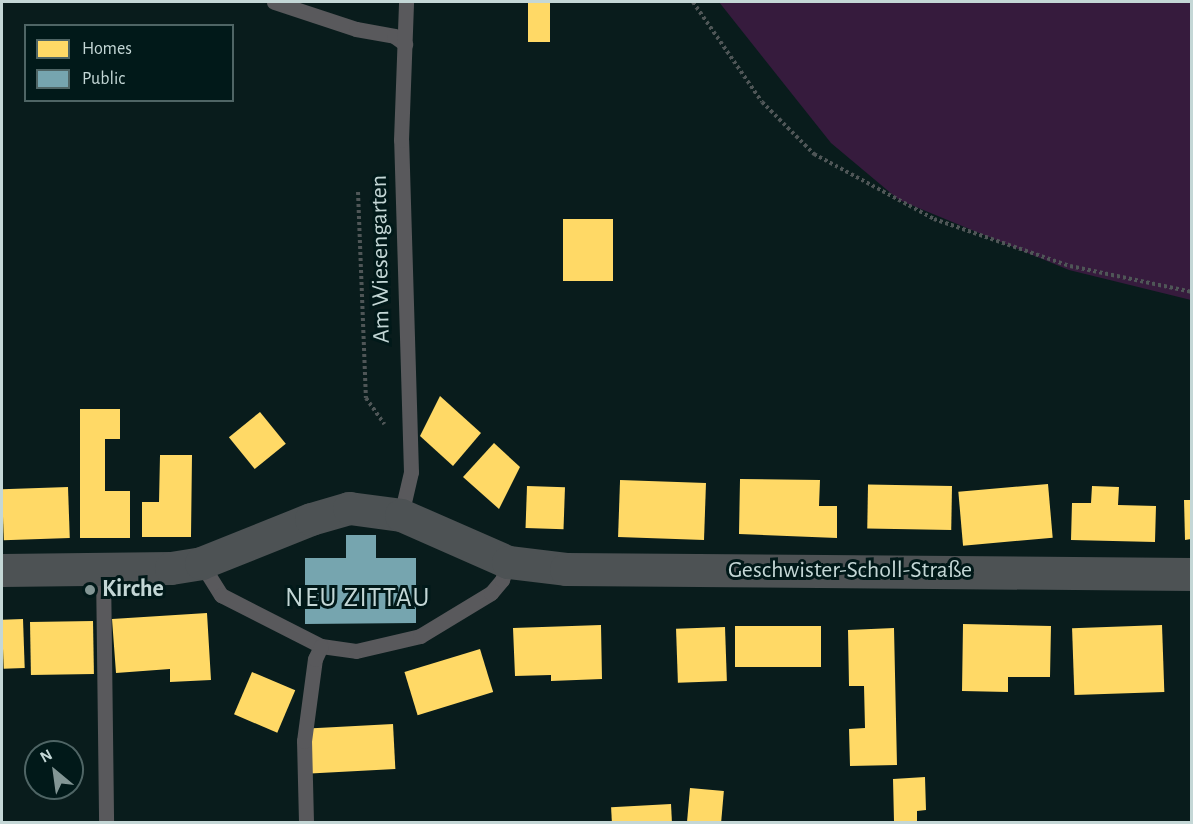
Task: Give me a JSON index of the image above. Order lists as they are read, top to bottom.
{
  "streets": {
    "street": ["Geschwister-Scholl-Straße"],
    "lane": ["Am Wiesengarten"]
  },
  "crossings": [
    ["Am Wiesengarten", "Geschwister-Scholl-Straße"]
  ],
  "districts": ["NEU ZITTAU"],
  "places": ["Kirche"],
  "legend": ["Homes", "Public"],
  "north": "top left"
}
